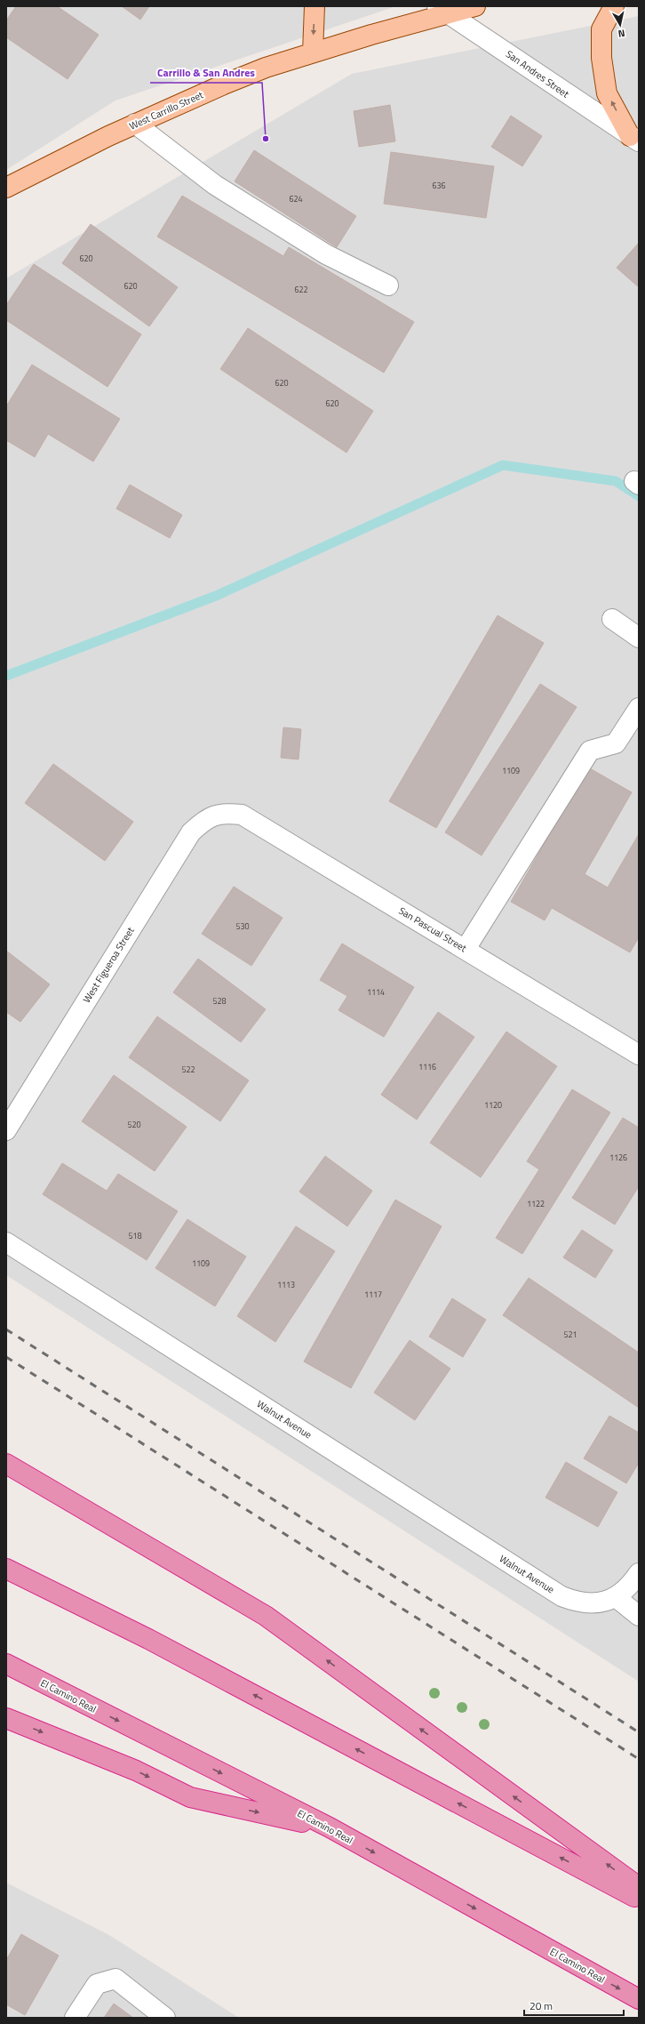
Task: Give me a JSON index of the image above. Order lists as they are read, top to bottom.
{
  "streets": {
    "highway": ["El Camino Real"],
    "main road": ["West Carrillo Street"],
    "street": [
      "San Andres Street",
      "San Pascual Street",
      "West Figueroa Street",
      "Walnut Avenue"
    ]
  },
  "crossings": [
    ["San Andres Street", "West Carrillo Street"],
    ["San Pascual Street", "West Figueroa Street"]
  ],
  "places": ["Carrillo & San Andres"],
  "house_numbers": [
    "636",
    "624",
    "620",
    "620",
    "622",
    "620",
    "620",
    "1109",
    "530",
    "1114",
    "528",
    "1116",
    "522",
    "1120",
    "520",
    "1126",
    "1122",
    "518",
    "1109",
    "1113",
    "1117",
    "521"
  ],
  "scale_bar": "20 m",
  "north": "bottom"
}
